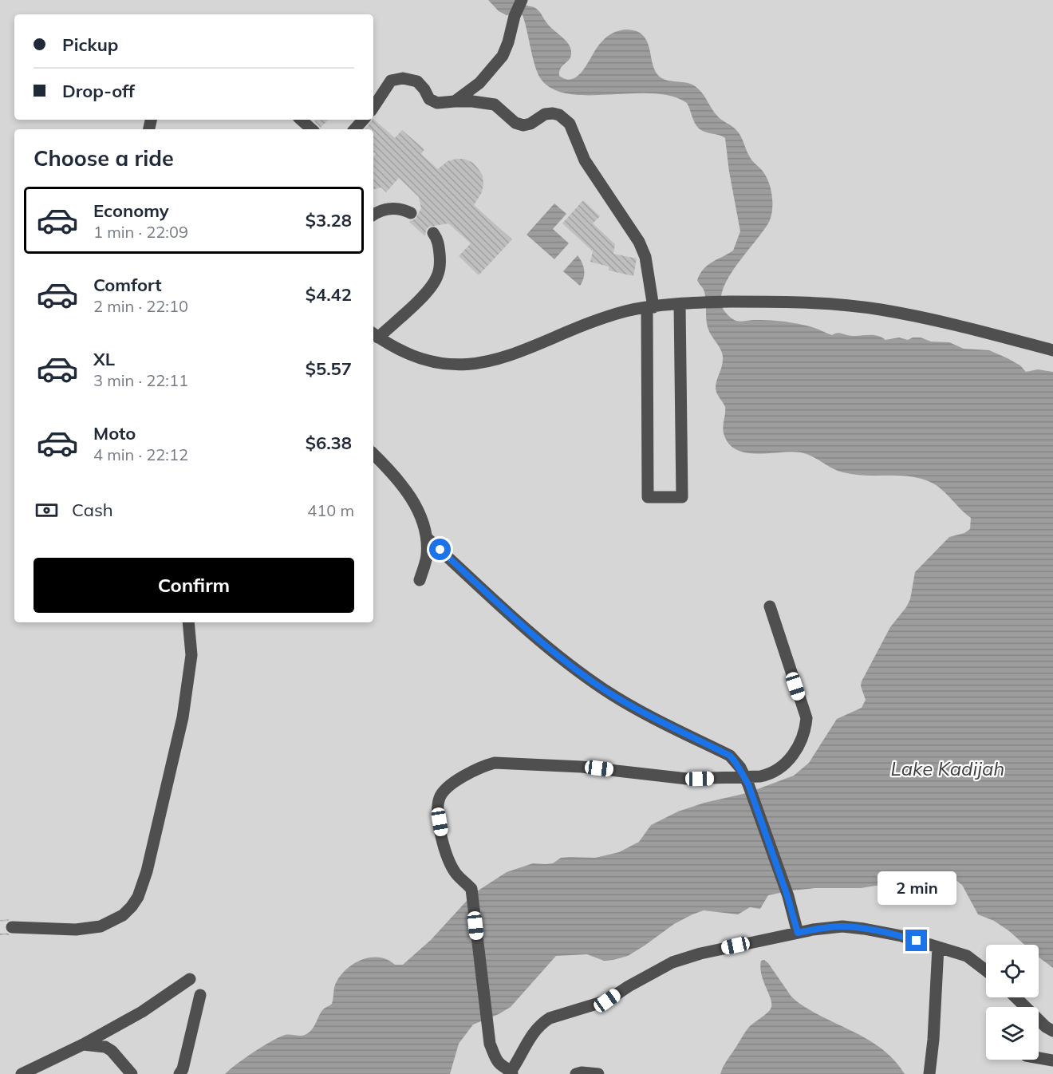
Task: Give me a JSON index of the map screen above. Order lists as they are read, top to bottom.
{
  "water": ["Lake Kadijah"],
  "page": {
    "banner": ["Pickup", "Drop-off"],
    "heading": "Choose a ride",
    "list": [
      {
        "name": "Economy",
        "note": "1 min · 22:09",
        "value": "$3.28"
      },
      {
        "name": "Comfort",
        "note": "2 min · 22:10",
        "value": "$4.42"
      },
      {
        "name": "XL",
        "note": "3 min · 22:11",
        "value": "$5.57"
      },
      {
        "name": "Moto",
        "note": "4 min · 22:12",
        "value": "$6.38"
      }
    ],
    "pay": ["Cash", "410 m"],
    "buttons": "Confirm",
    "bubble": "2 min"
  }
}
